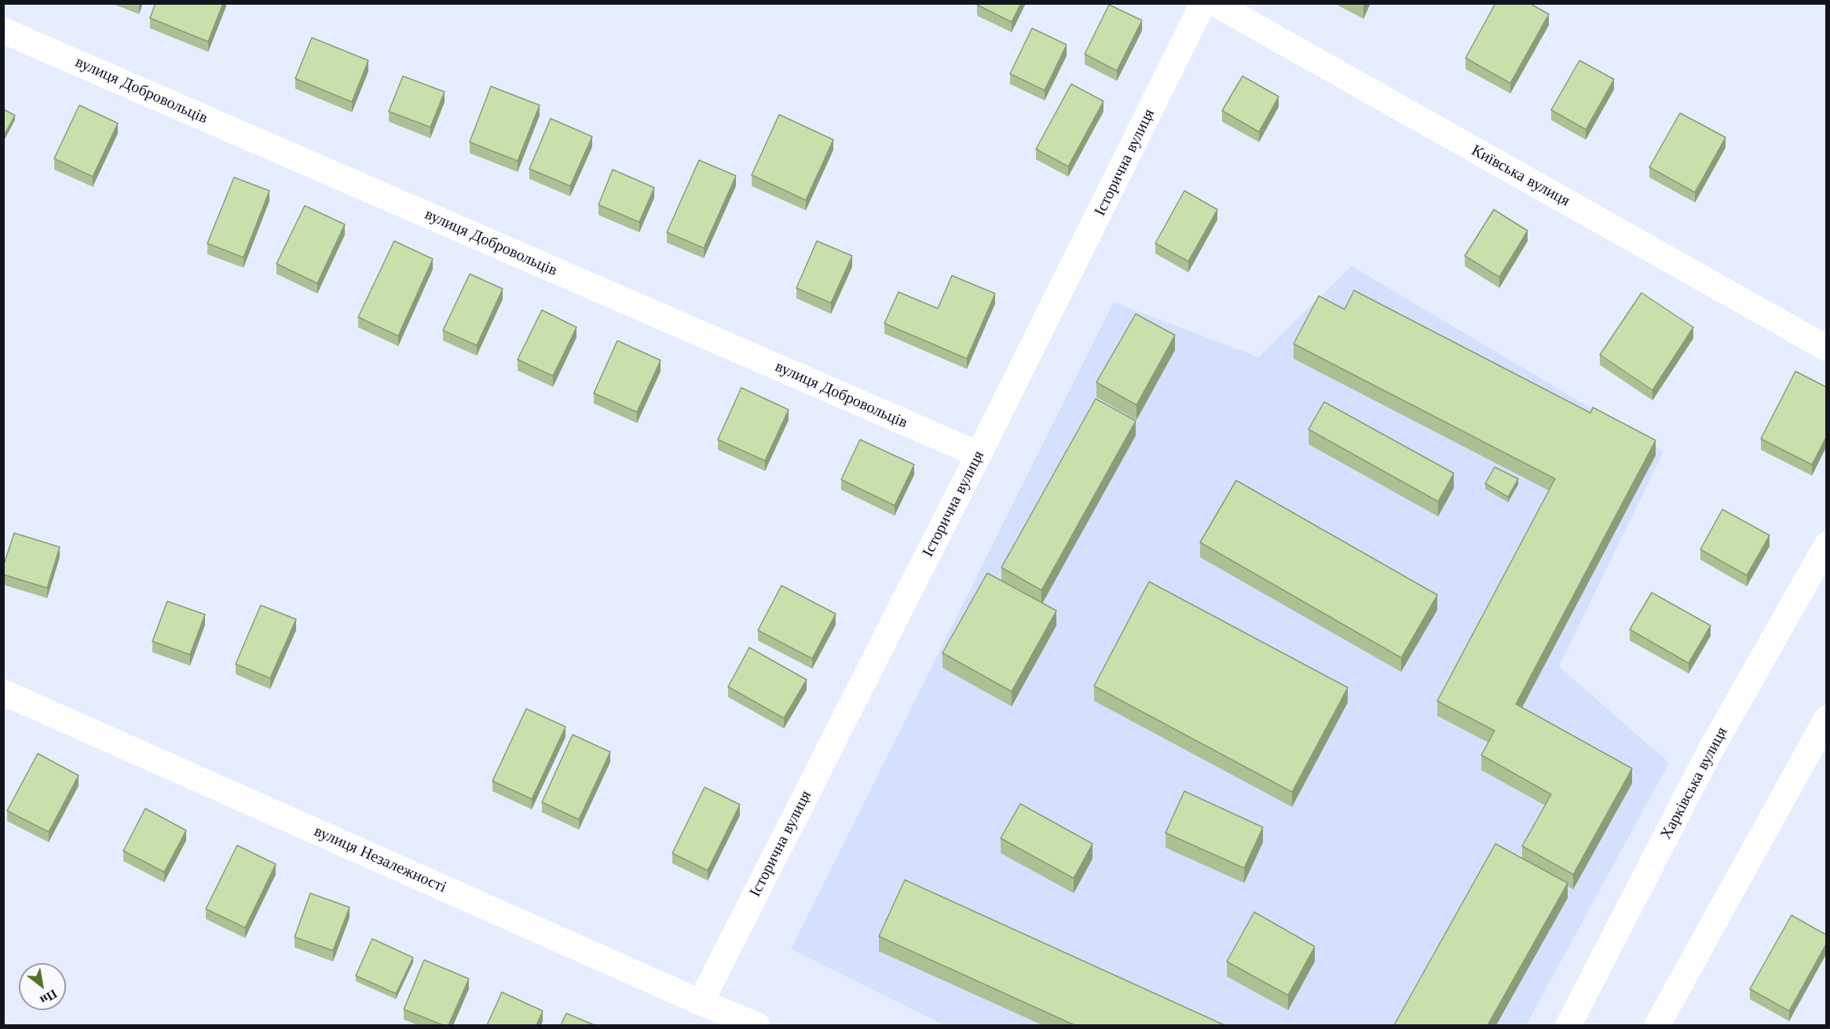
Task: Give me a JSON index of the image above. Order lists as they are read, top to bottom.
{
  "streets": {
    "street": [
      "вулиця Добровольців",
      "Історична вулиця",
      "Київська вулиця",
      "Харківська вулиця",
      "вулиця Незалежності"
    ]
  },
  "crossings": [
    ["вулиця Добровольців", "Історична вулиця"],
    ["Історична вулиця", "вулиця Незалежності"]
  ],
  "north": "bottom right"
}
